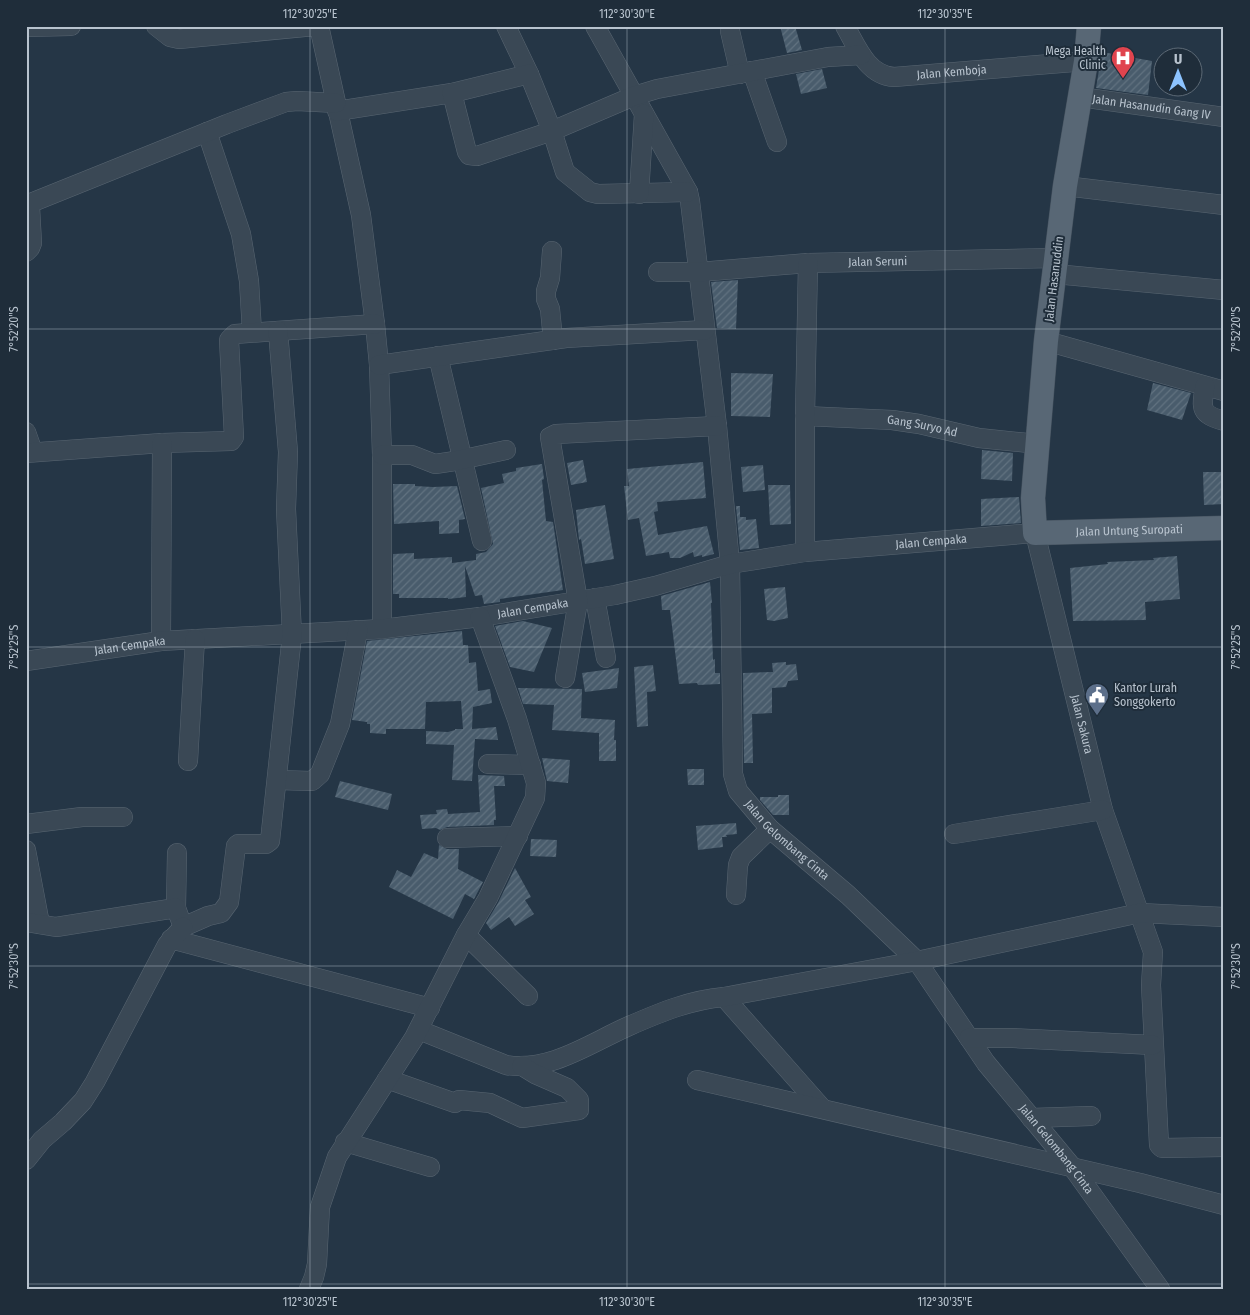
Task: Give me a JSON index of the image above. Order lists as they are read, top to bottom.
{
  "streets": {
    "main road": ["Jalan Hasanuddin", "Jalan Untung Suropati"],
    "street": [
      "Jalan Kemboja",
      "Jalan Hasanudin Gang IV",
      "Jalan Seruni",
      "Gang Suryo Ad",
      "Jalan Cempaka",
      "Jalan Sakura",
      "Jalan Gelombang Cinta"
    ]
  },
  "crossings": [
    ["Jalan Kemboja", "Jalan Hasanuddin"],
    ["Jalan Hasanudin Gang IV", "Jalan Hasanuddin"],
    ["Jalan Seruni", "Jalan Hasanuddin"],
    ["Jalan Seruni", "Jalan Gelombang Cinta"],
    ["Jalan Hasanuddin", "Gang Suryo Ad"],
    ["Jalan Hasanuddin", "Jalan Untung Suropati"],
    ["Jalan Hasanuddin", "Jalan Cempaka"],
    ["Jalan Hasanuddin", "Jalan Sakura"],
    ["Jalan Untung Suropati", "Jalan Cempaka"],
    ["Jalan Untung Suropati", "Jalan Sakura"],
    ["Jalan Cempaka", "Jalan Sakura"],
    ["Jalan Cempaka", "Jalan Gelombang Cinta"]
  ],
  "places": {
    "hospital": ["Mega Health Clinic"],
    "public building": ["Kantor Lurah Songgokerto"]
  },
  "north": "top",
  "coordinates": [
    "112°30'25\"E",
    "112°30'30\"E",
    "112°30'35\"E",
    "7°52'20\"S",
    "7°52'25\"S",
    "7°52'30\"S"
  ]
}
